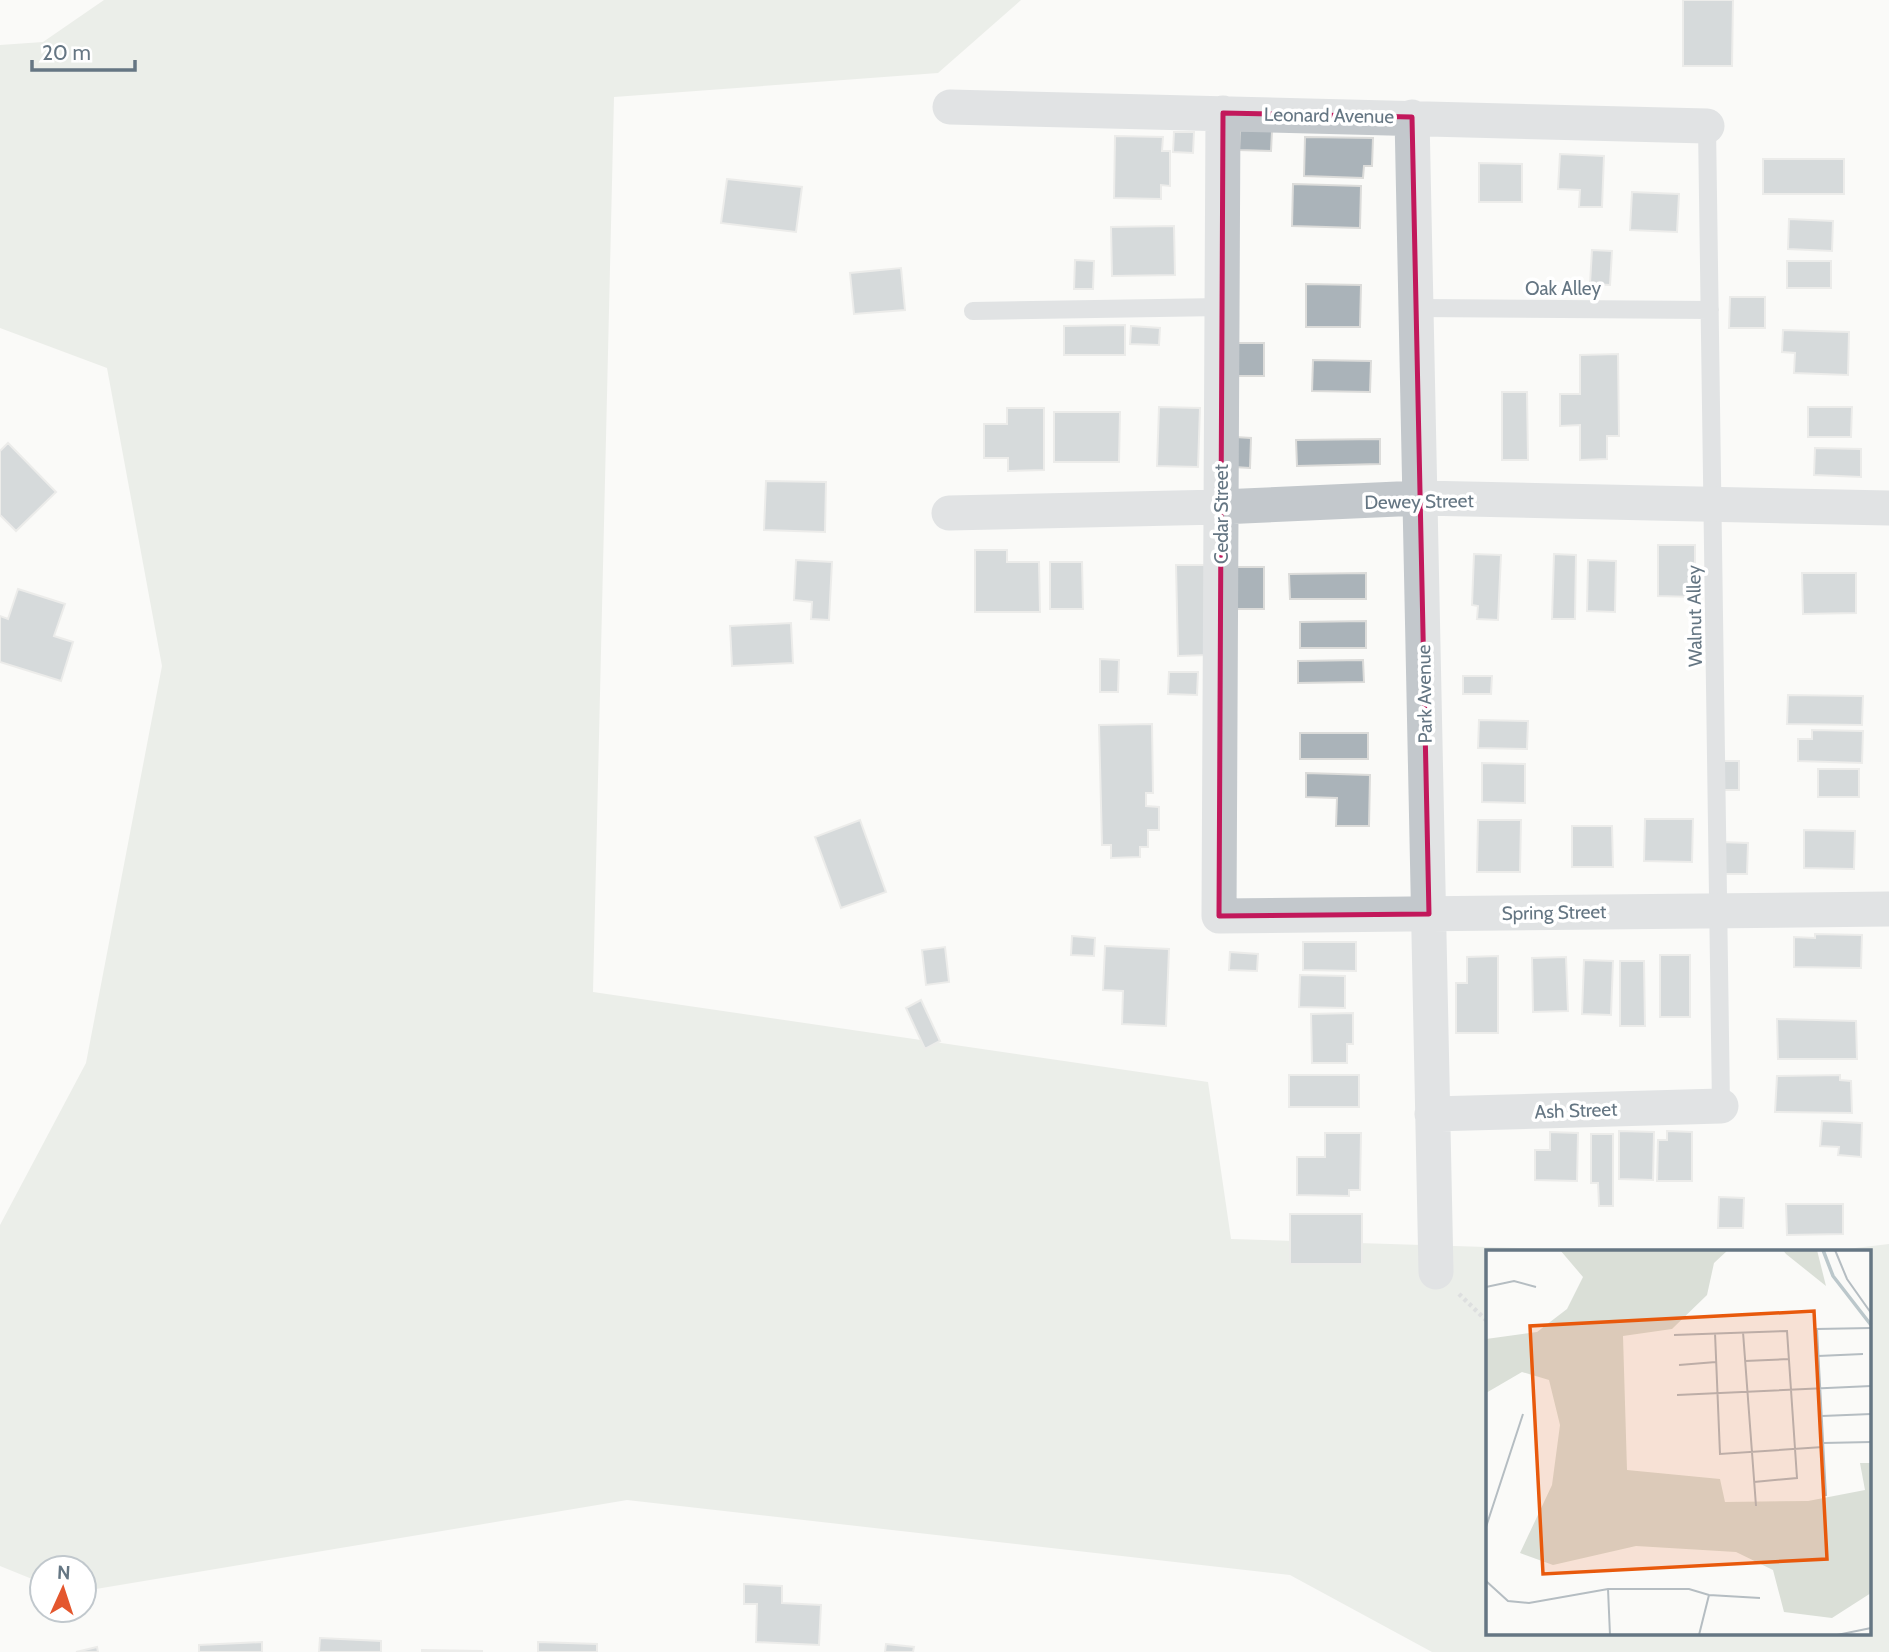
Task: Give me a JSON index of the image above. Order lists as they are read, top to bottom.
{
  "streets": {
    "street": [
      "Leonard Avenue",
      "Dewey Street",
      "Cedar Street",
      "Park Avenue",
      "Spring Street",
      "Ash Street"
    ],
    "lane": ["Oak Alley", "Walnut Alley"]
  },
  "crossings": [
    ["Leonard Avenue", "Cedar Street"],
    ["Leonard Avenue", "Walnut Alley"],
    ["Leonard Avenue", "Park Avenue"],
    ["Oak Alley", "Walnut Alley"],
    ["Oak Alley", "Park Avenue"],
    ["Dewey Street", "Cedar Street"],
    ["Dewey Street", "Walnut Alley"],
    ["Dewey Street", "Park Avenue"],
    ["Cedar Street", "Spring Street"],
    ["Walnut Alley", "Spring Street"],
    ["Walnut Alley", "Ash Street"],
    ["Park Avenue", "Spring Street"],
    ["Park Avenue", "Ash Street"]
  ],
  "scale_bar": "20 m",
  "north": "top"
}
